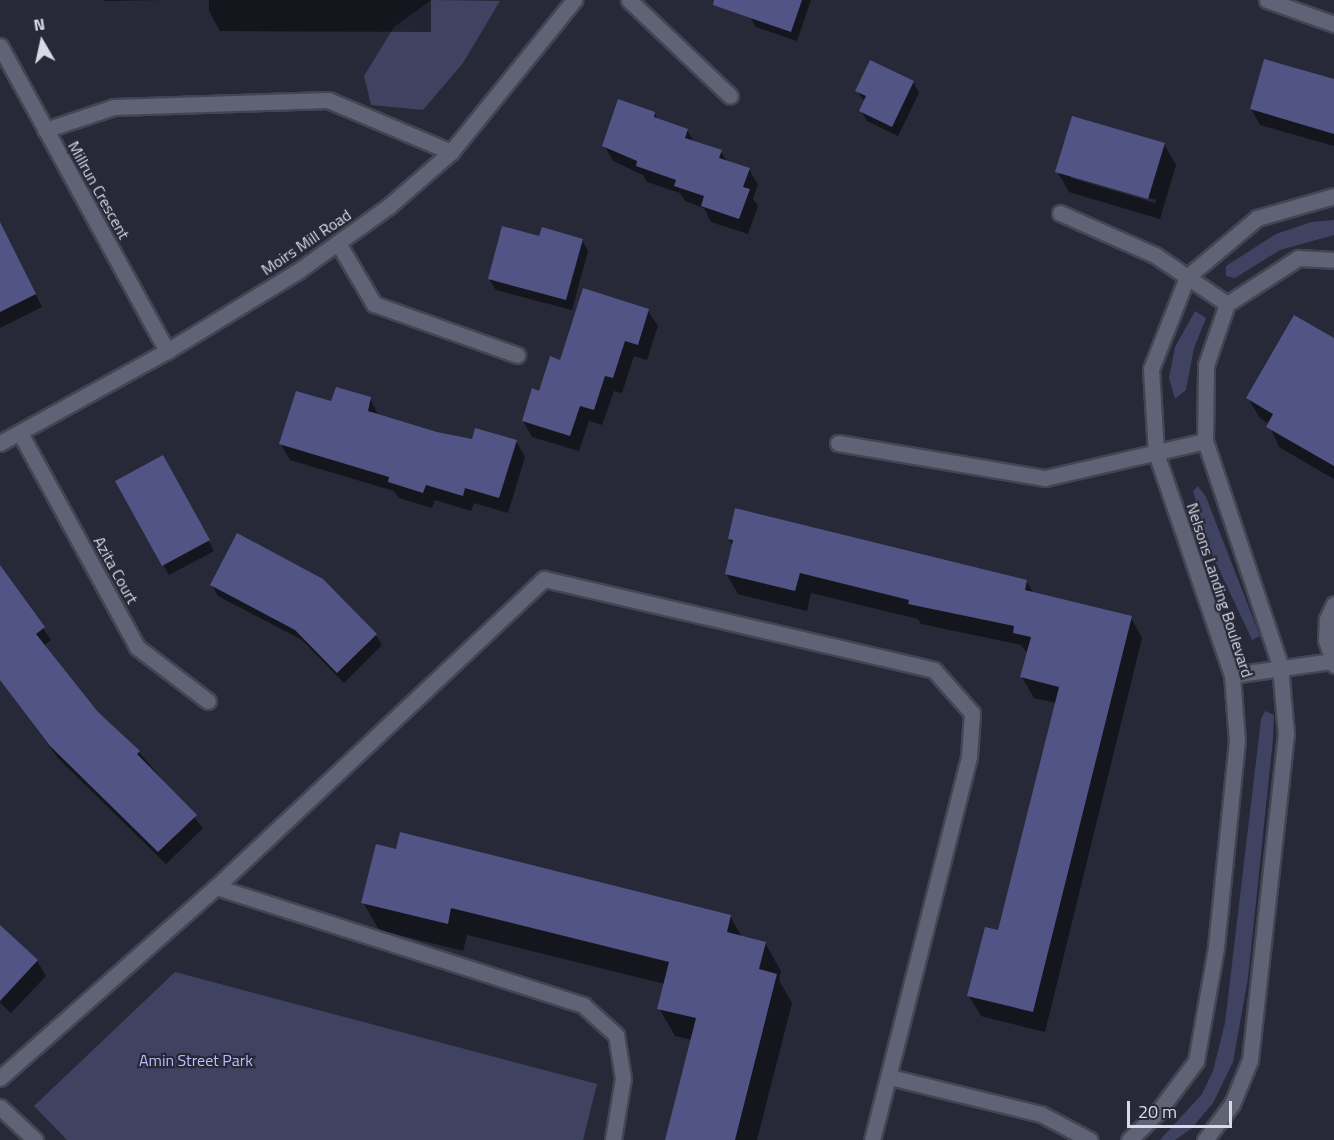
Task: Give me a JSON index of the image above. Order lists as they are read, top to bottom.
{
  "streets": {
    "street": [
      "Millrun Crescent",
      "Moirs Mill Road",
      "Azita Court",
      "Nelsons Landing Boulevard"
    ]
  },
  "crossings": [
    ["Millrun Crescent", "Moirs Mill Road"],
    ["Moirs Mill Road", "Azita Court"]
  ],
  "parks": ["Amin Street Park"],
  "scale_bar": "20 m",
  "north": "top"
}
